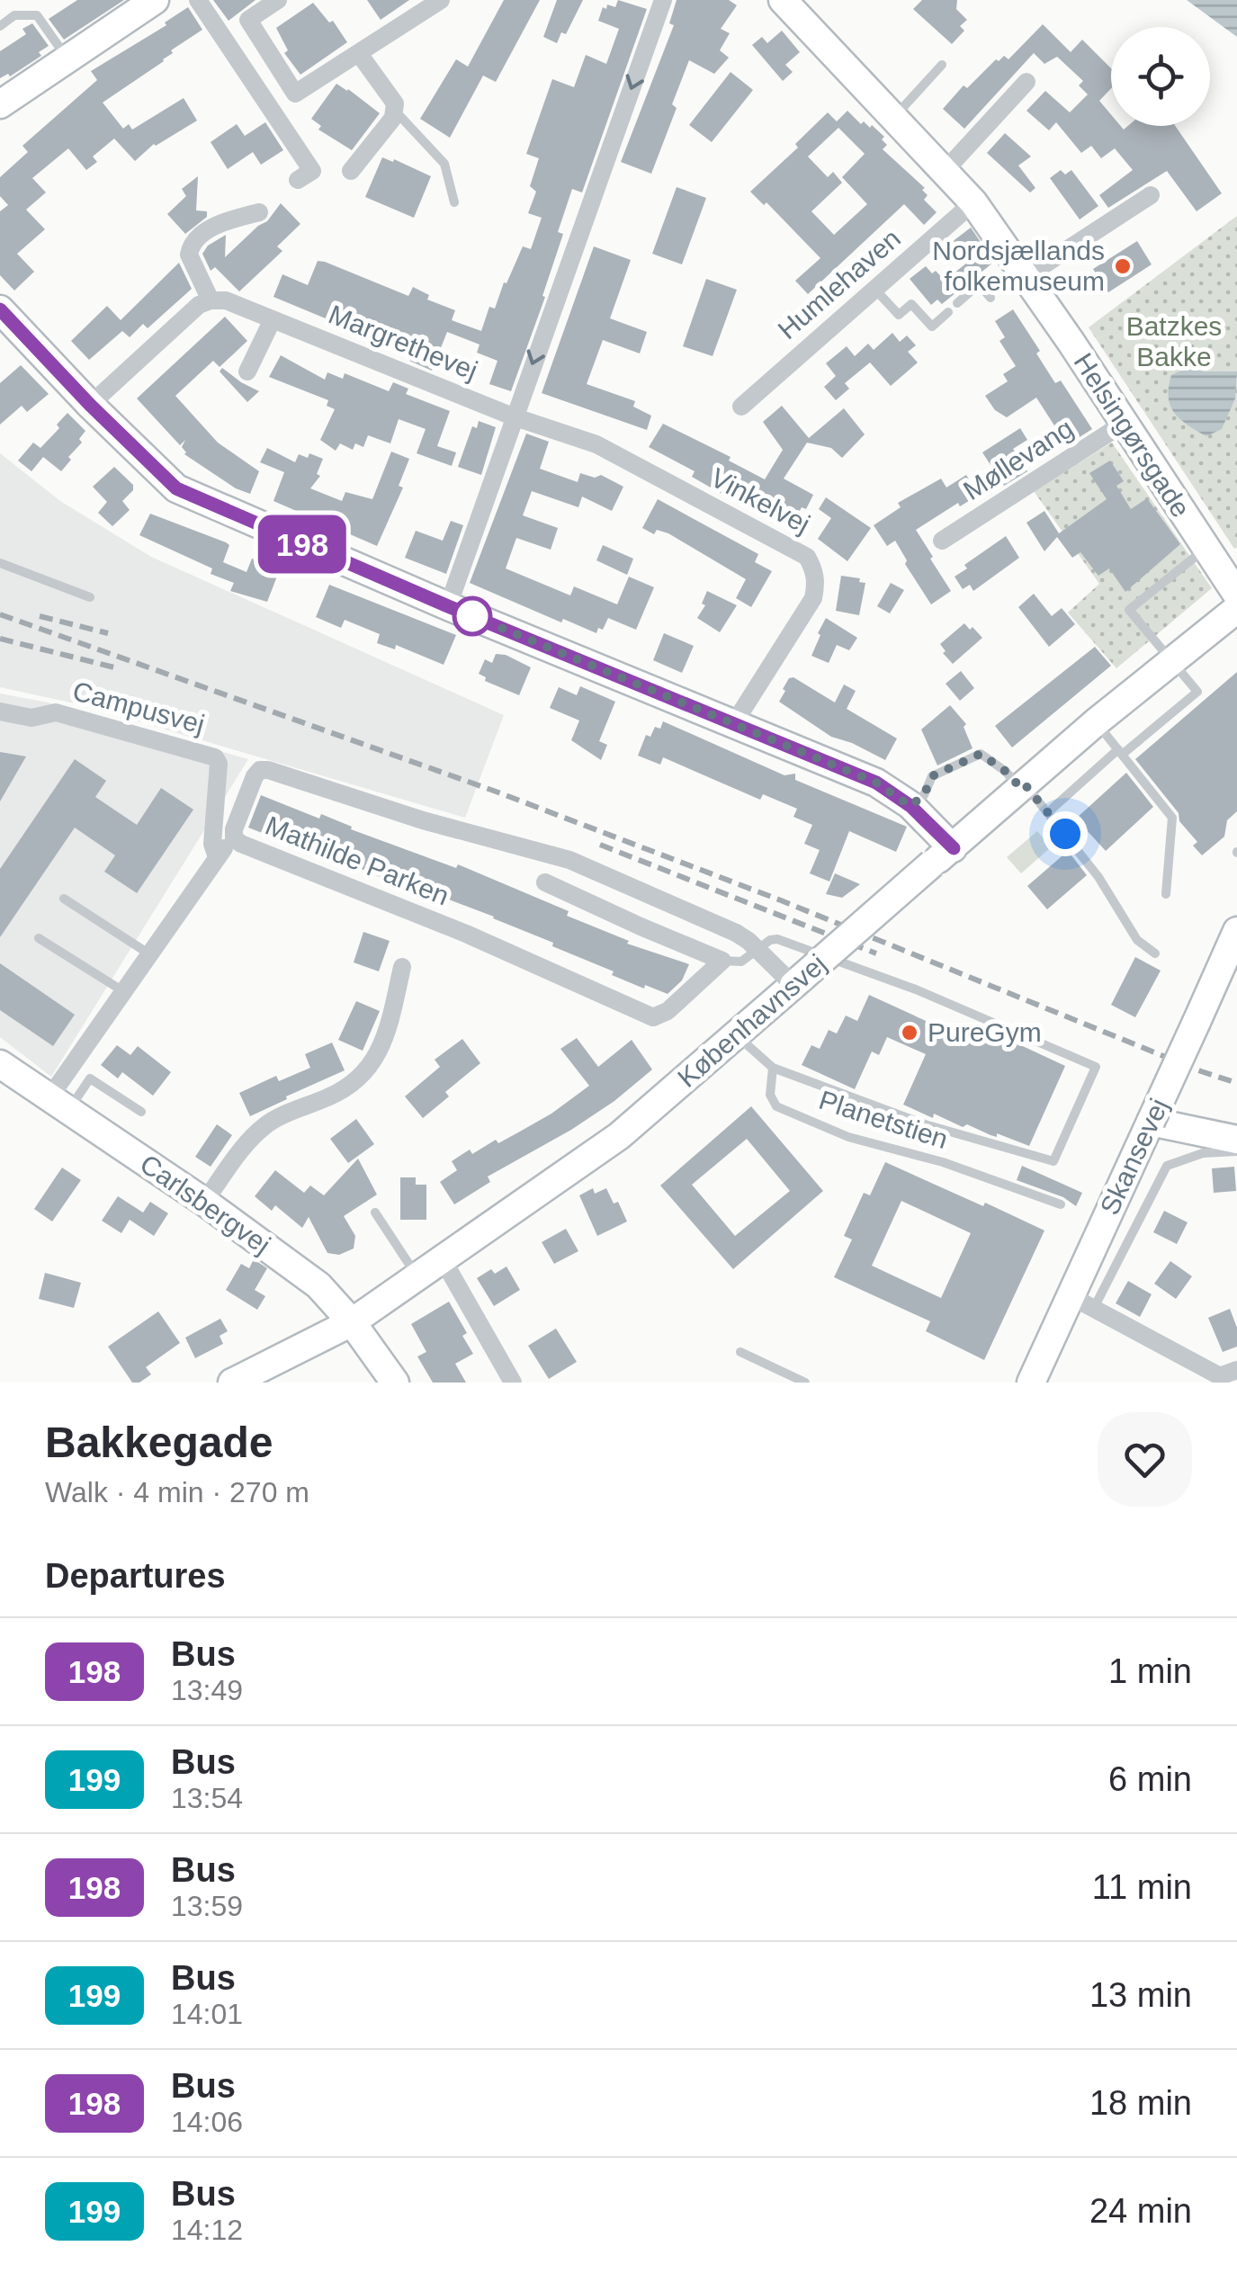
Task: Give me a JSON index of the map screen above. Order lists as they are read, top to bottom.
{
  "streets": {
    "street": [
      "Humlehaven",
      "Margrethevej",
      "Helsingørsgade",
      "Møllevang",
      "Vinkelvej",
      "Campusvej",
      "Mathilde Parken",
      "Københavnsvej",
      "Skansevej",
      "Carlsbergvej"
    ],
    "lane": ["Planetstien"]
  },
  "crossings": [
    ["Humlehaven", "Helsingørsgade"],
    ["Margrethevej", "Vinkelvej"],
    ["Helsingørsgade", "Møllevang"],
    ["Mathilde Parken", "Københavnsvej"],
    ["Københavnsvej", "Carlsbergvej"]
  ],
  "parks": ["Batzkes Bakke"],
  "places": ["Nordsjællands folkemuseum", "PureGym"],
  "lines": ["bus line 198"],
  "page": {
    "on_map": "198",
    "heading": [
      ["Bakkegade", "Walk · 4 min · 270 m"],
      "Departures"
    ],
    "list": [
      {
        "mark": "198",
        "name": "Bus",
        "note": "13:49",
        "value": "1 min"
      },
      {
        "mark": "199",
        "name": "Bus",
        "note": "13:54",
        "value": "6 min"
      },
      {
        "mark": "198",
        "name": "Bus",
        "note": "13:59",
        "value": "11 min"
      },
      {
        "mark": "199",
        "name": "Bus",
        "note": "14:01",
        "value": "13 min"
      },
      {
        "mark": "198",
        "name": "Bus",
        "note": "14:06",
        "value": "18 min"
      },
      {
        "mark": "199",
        "name": "Bus",
        "note": "14:12",
        "value": "24 min"
      }
    ]
  }
}
